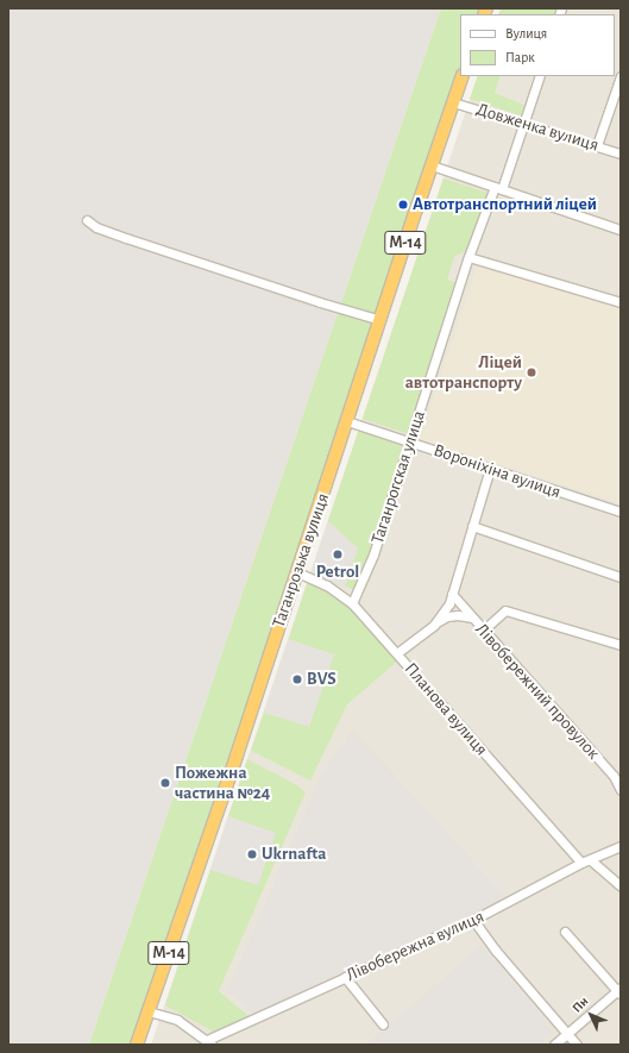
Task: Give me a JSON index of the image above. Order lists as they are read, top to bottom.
{
  "streets": {
    "highway": ["М-14", "Таганрозька вулиця"],
    "street": [
      "Довженка вулиця",
      "Вороніхіна вулиця",
      "Таганрогская улица",
      "Лівобережний провулок",
      "Планова вулиця",
      "Лівобережна вулиця"
    ]
  },
  "crossings": [
    ["Довженка вулиця", "Таганрогская улица"],
    ["Довженка вулиця", "Таганрозька вулиця"],
    ["Вороніхіна вулиця", "Таганрогская улица"],
    ["Вороніхіна вулиця", "Таганрозька вулиця"],
    ["Таганрогская улица", "Планова вулиця"],
    ["Таганрозька вулиця", "Планова вулиця"],
    ["Планова вулиця", "Лівобережна вулиця"]
  ],
  "places": [
    "Автотранспортний ліцей",
    "Ліцей автотранспорту",
    "Petrol",
    "BVS",
    "Пожежна частина №24",
    "Ukrnafta"
  ],
  "legend": ["Вулиця", "Парк"],
  "north": "top left"
}
